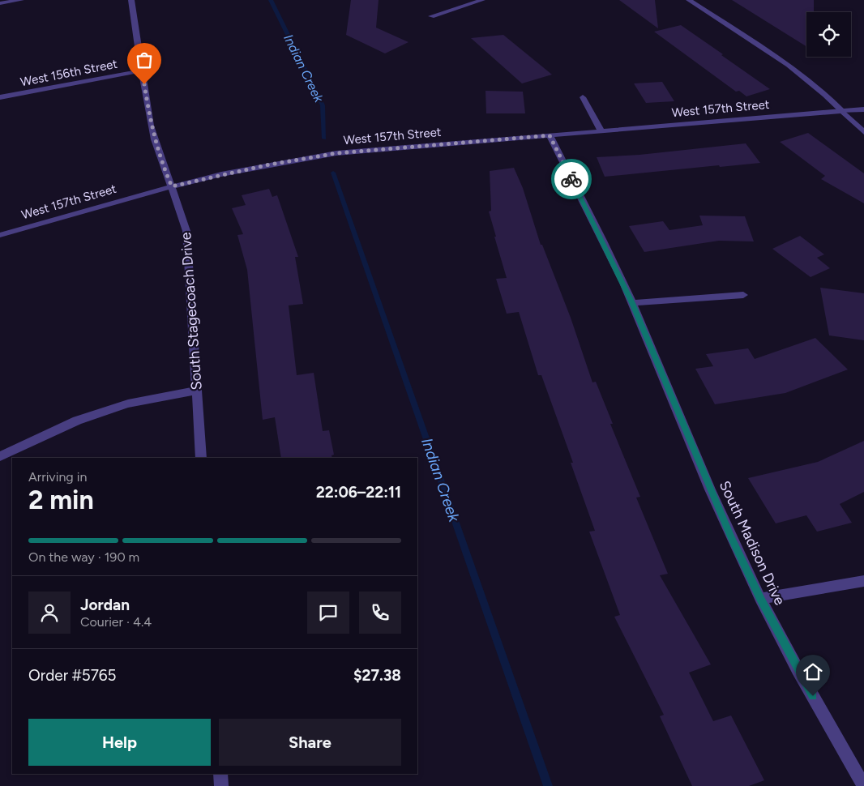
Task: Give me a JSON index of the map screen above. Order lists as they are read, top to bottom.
{
  "streets": {
    "street": [
      "West 156th Street",
      "West 157th Street",
      "South Stagecoach Drive",
      "South Madison Drive"
    ]
  },
  "crossings": [
    ["West 156th Street", "South Stagecoach Drive"],
    ["West 157th Street", "South Stagecoach Drive"],
    ["West 157th Street", "South Madison Drive"]
  ],
  "water": ["Indian Creek"],
  "page": {
    "heading": ["2 min", "Arriving in", "22:06–22:11"],
    "panel": [
      "Jordan",
      "Courier · 4.4",
      "Order #5765",
      "$27.38"
    ],
    "bar": "On the way · 190 m",
    "buttons": ["Help", "Share"]
  }
}
